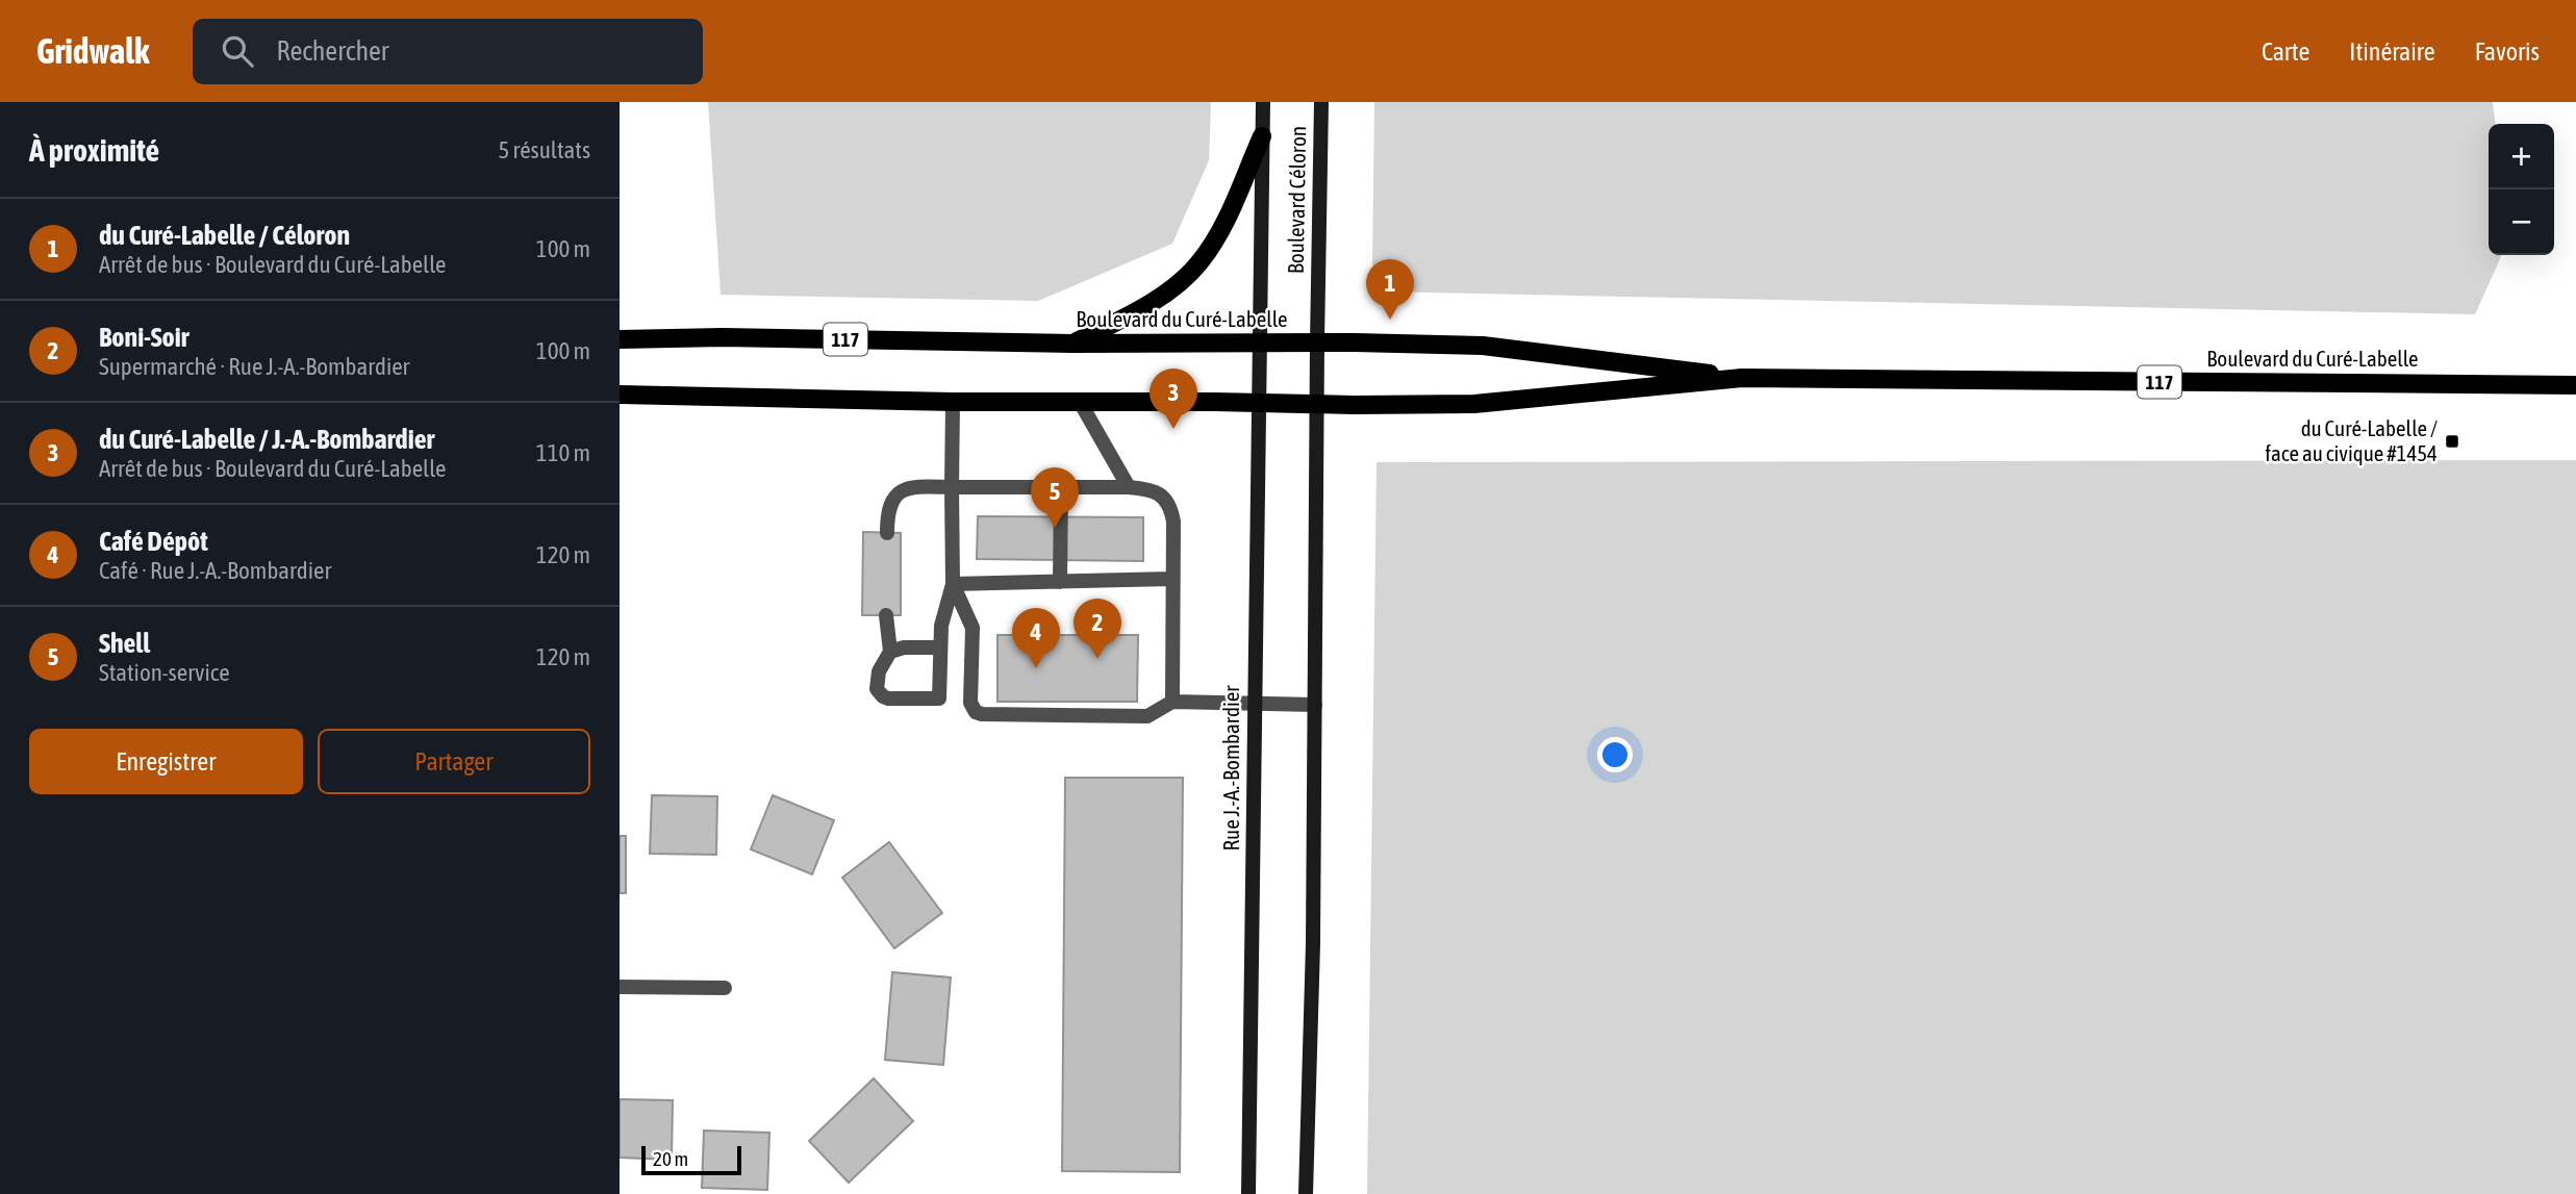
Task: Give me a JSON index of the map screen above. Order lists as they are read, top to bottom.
{
  "streets": {
    "main road": ["Boulevard du Curé-Labelle", "117"],
    "street": ["Boulevard Céloron", "Rue J.-A.-Bombardier"]
  },
  "crossings": [
    ["Boulevard Céloron", "Boulevard du Curé-Labelle"],
    ["Boulevard Céloron", "Rue J.-A.-Bombardier"],
    ["Boulevard du Curé-Labelle", "Rue J.-A.-Bombardier"]
  ],
  "places": {
    "transit": ["du Curé-Labelle / face au civique #1454"]
  },
  "scale_bar": "20 m",
  "page": {
    "header": "Gridwalk",
    "search": "Rechercher",
    "nav": ["Carte", "Itinéraire", "Favoris"],
    "heading": ["À proximité", "5 résultats"],
    "map_buttons": ["+", "−"],
    "list": [
      {
        "mark": "1",
        "name": "du Curé-Labelle / Céloron",
        "note": "Arrêt de bus · Boulevard du Curé-Labelle",
        "value": "100 m"
      },
      {
        "mark": "2",
        "name": "Boni-Soir",
        "note": "Supermarché · Rue J.-A.-Bombardier",
        "value": "100 m"
      },
      {
        "mark": "3",
        "name": "du Curé-Labelle / J.-A.-Bombardier",
        "note": "Arrêt de bus · Boulevard du Curé-Labelle",
        "value": "110 m"
      },
      {
        "mark": "4",
        "name": "Café Dépôt",
        "note": "Café · Rue J.-A.-Bombardier",
        "value": "120 m"
      },
      {
        "mark": "5",
        "name": "Shell",
        "note": "Station-service",
        "value": "120 m"
      }
    ],
    "pins": [
      "1",
      "3",
      "5",
      "2",
      "4"
    ],
    "buttons": ["Enregistrer", "Partager"],
    "scale": "20 m"
  }
}
